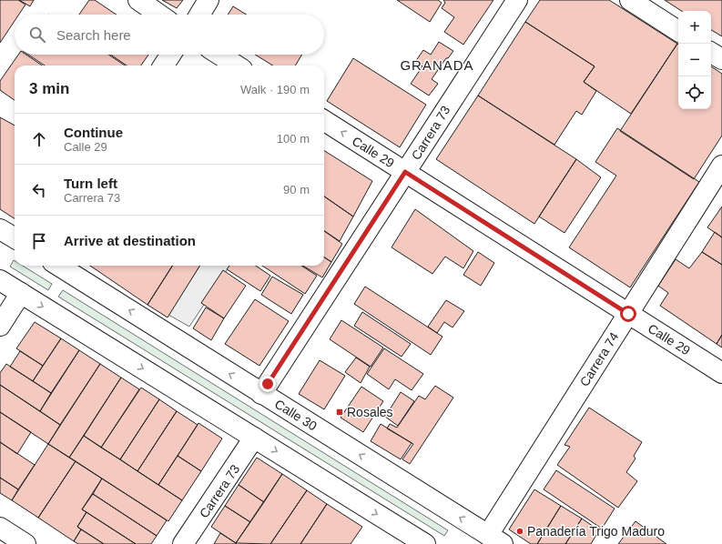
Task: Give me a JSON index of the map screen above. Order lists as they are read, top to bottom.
{
  "streets": {
    "street": [
      "Carrera 73",
      "Calle 29",
      "Carrera 74",
      "Calle 30"
    ]
  },
  "crossings": [
    ["Carrera 73", "Calle 29"],
    ["Carrera 73", "Calle 30"],
    ["Calle 29", "Carrera 74"],
    ["Carrera 74", "Calle 30"]
  ],
  "districts": ["GRANADA"],
  "places": {
    "transit": ["Rosales"],
    "other": ["Panadería Trigo Maduro"]
  },
  "page": {
    "map_buttons": ["+", "−"],
    "search": "Search here",
    "heading": ["3 min", "Walk · 190 m"],
    "list": [
      ["Continue", "Calle 29", "100 m"],
      ["Turn left", "Carrera 73", "90 m"],
      "Arrive at destination"
    ]
  }
}
